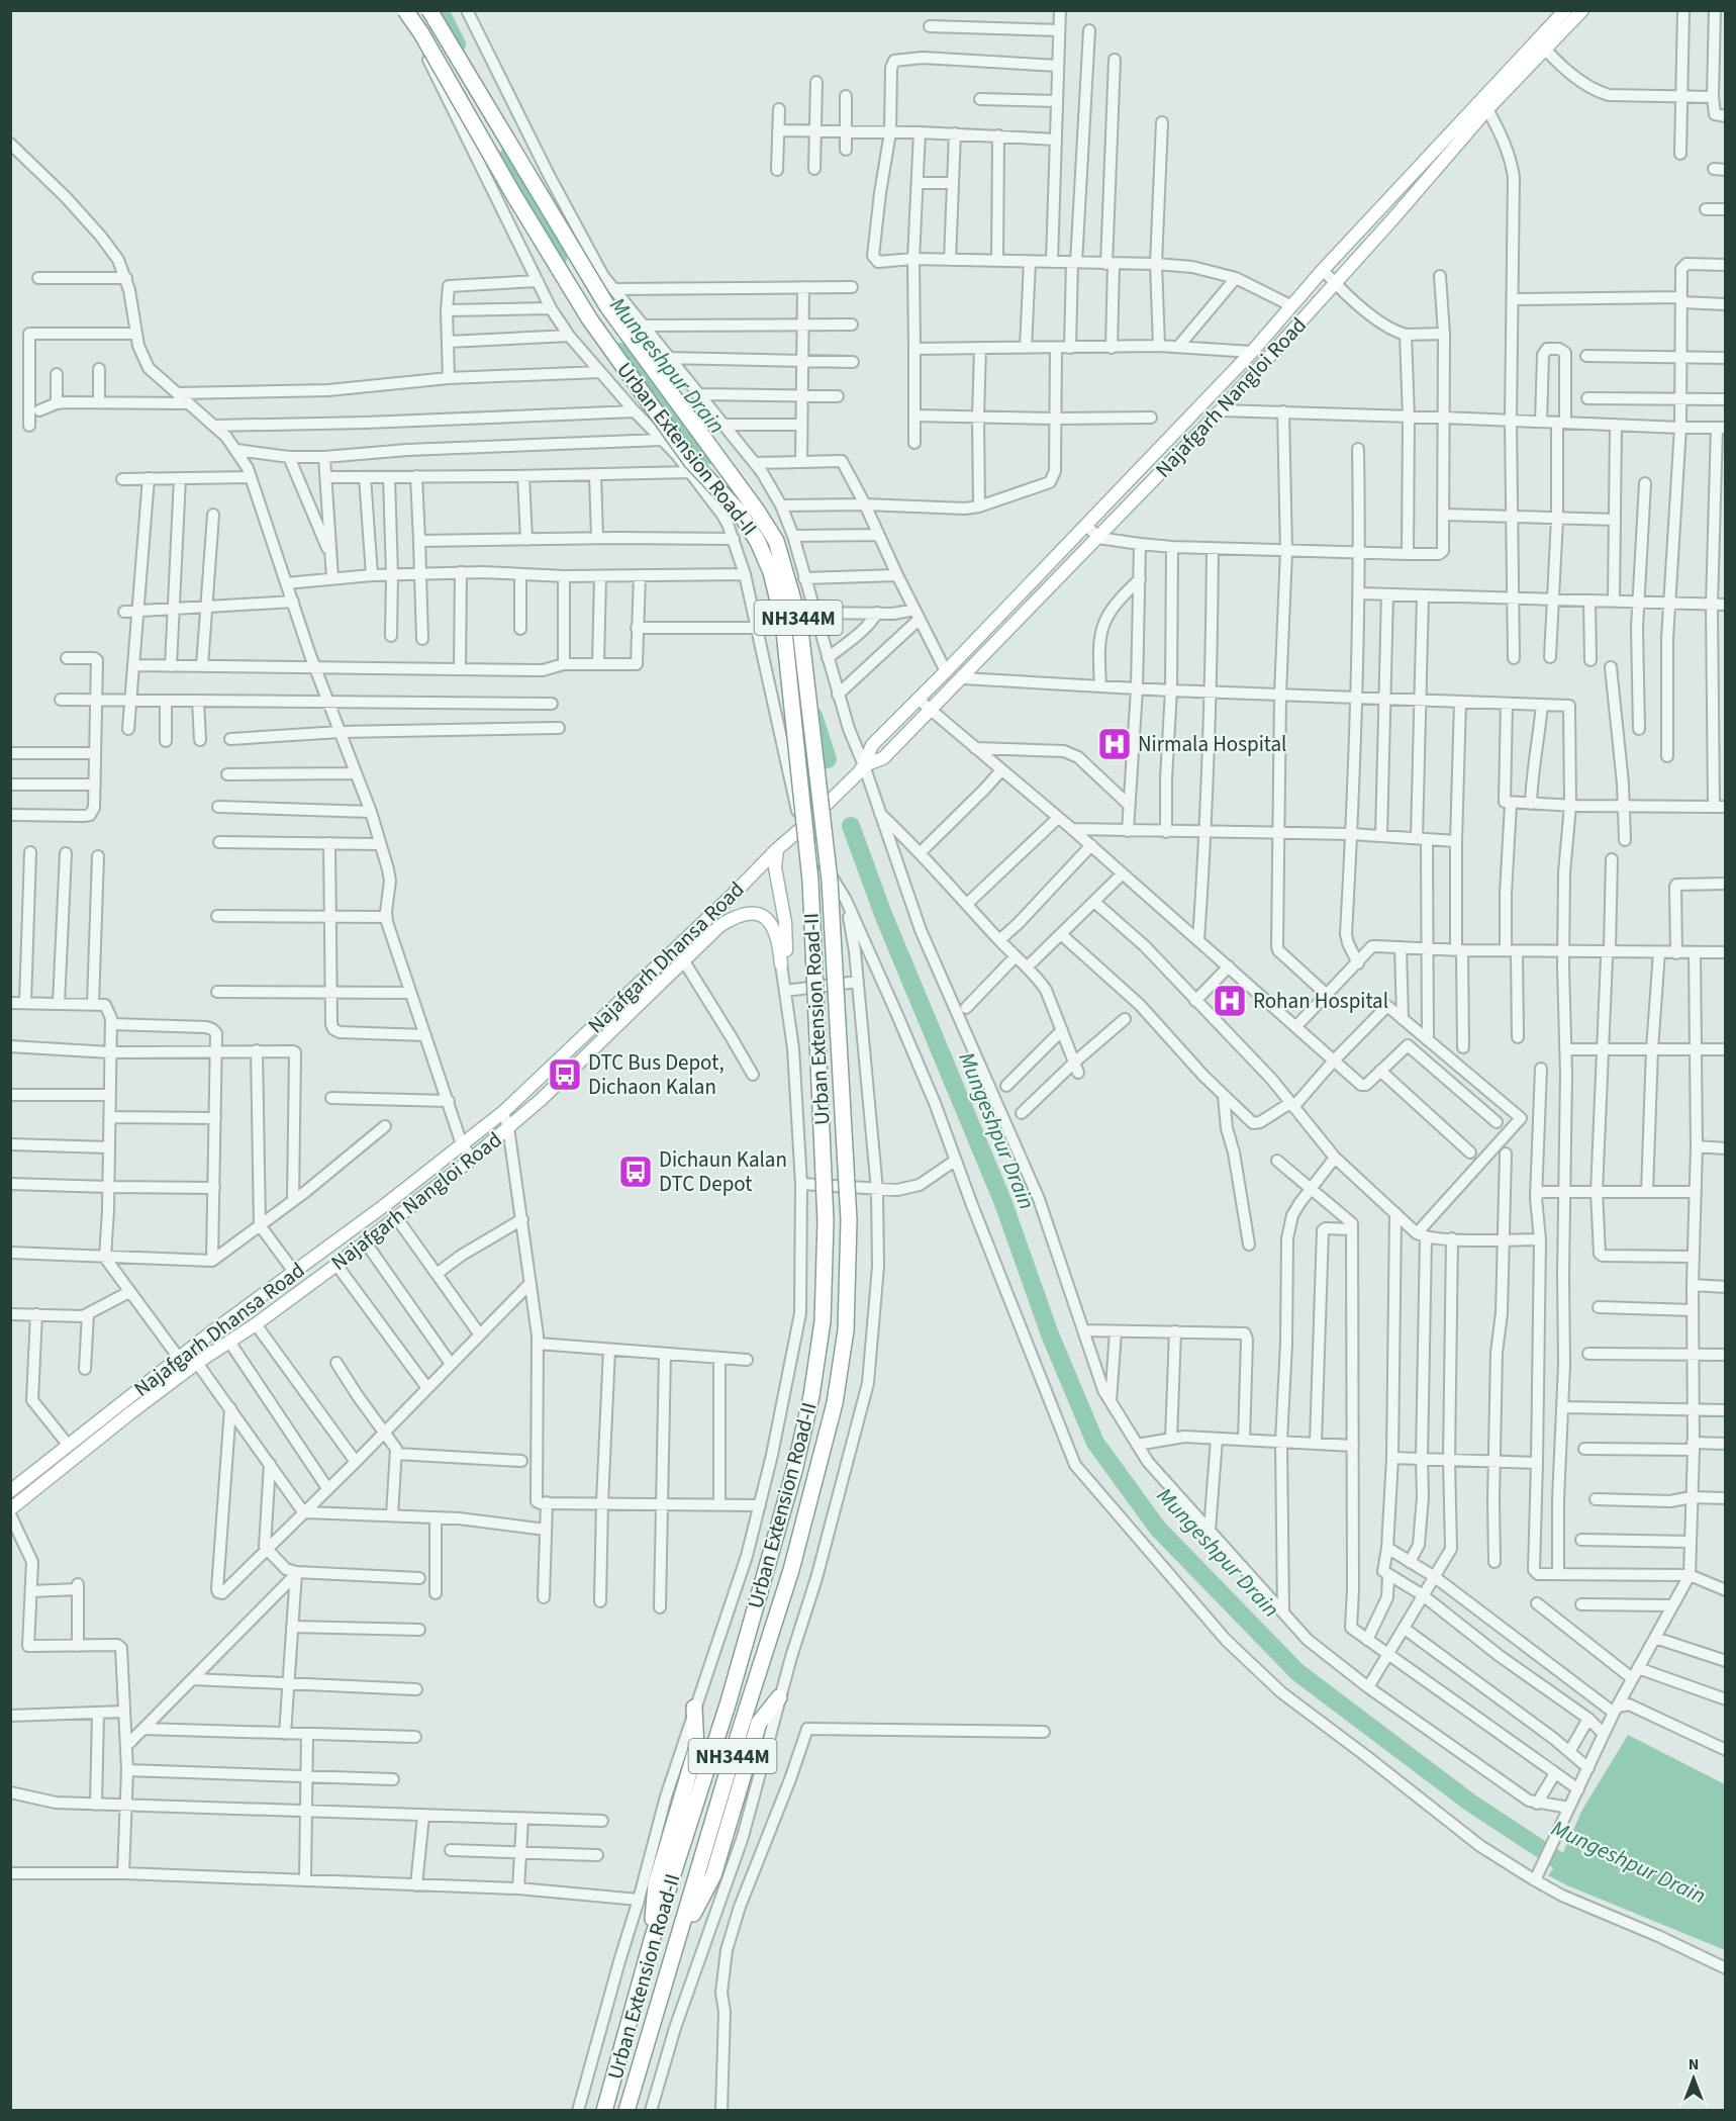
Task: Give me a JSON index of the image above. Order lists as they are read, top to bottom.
{
  "streets": {
    "highway": ["Urban Extension Road-II", "NH344M"],
    "main road": ["Najafgarh Nangloi Road", "Najafgarh Dhansa Road"]
  },
  "crossings": [
    ["Najafgarh Nangloi Road", "Najafgarh Dhansa Road"]
  ],
  "water": ["Mungeshpur Drain"],
  "places": {
    "hospital": ["Nirmala Hospital", "Rohan Hospital"],
    "bus stop": ["DTC Bus Depot, Dichaon Kalan", "Dichaun Kalan DTC Depot"]
  },
  "north": "top"
}
